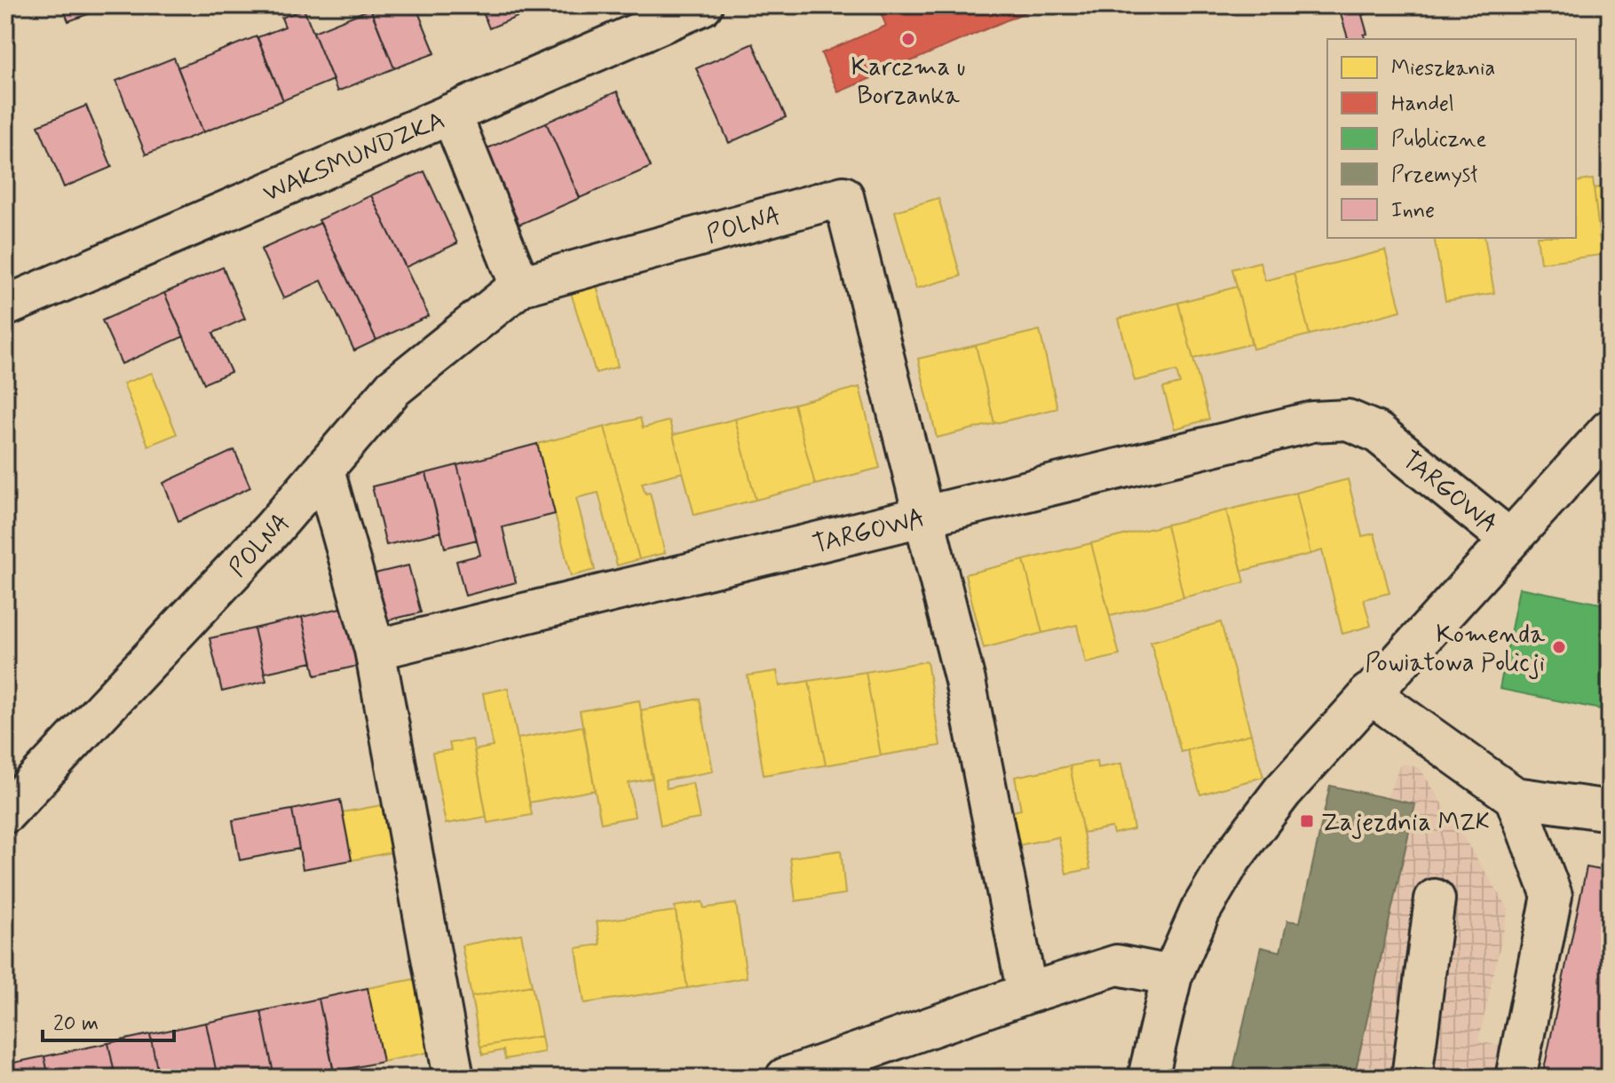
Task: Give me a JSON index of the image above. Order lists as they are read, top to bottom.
{
  "streets": {
    "street": ["WAKSMUNDZKA", "POLNA", "TARGOWA"]
  },
  "crossings": [
    ["POLNA", "TARGOWA"]
  ],
  "places": {
    "other": ["Karczma u Borzanka", "Komenda Powiatowa Policji"],
    "transit": ["Zajezdnia MZK"]
  },
  "legend": [
    "Mieszkania",
    "Handel",
    "Publiczne",
    "Przemysł",
    "Inne"
  ],
  "scale_bar": "20 m"
}
